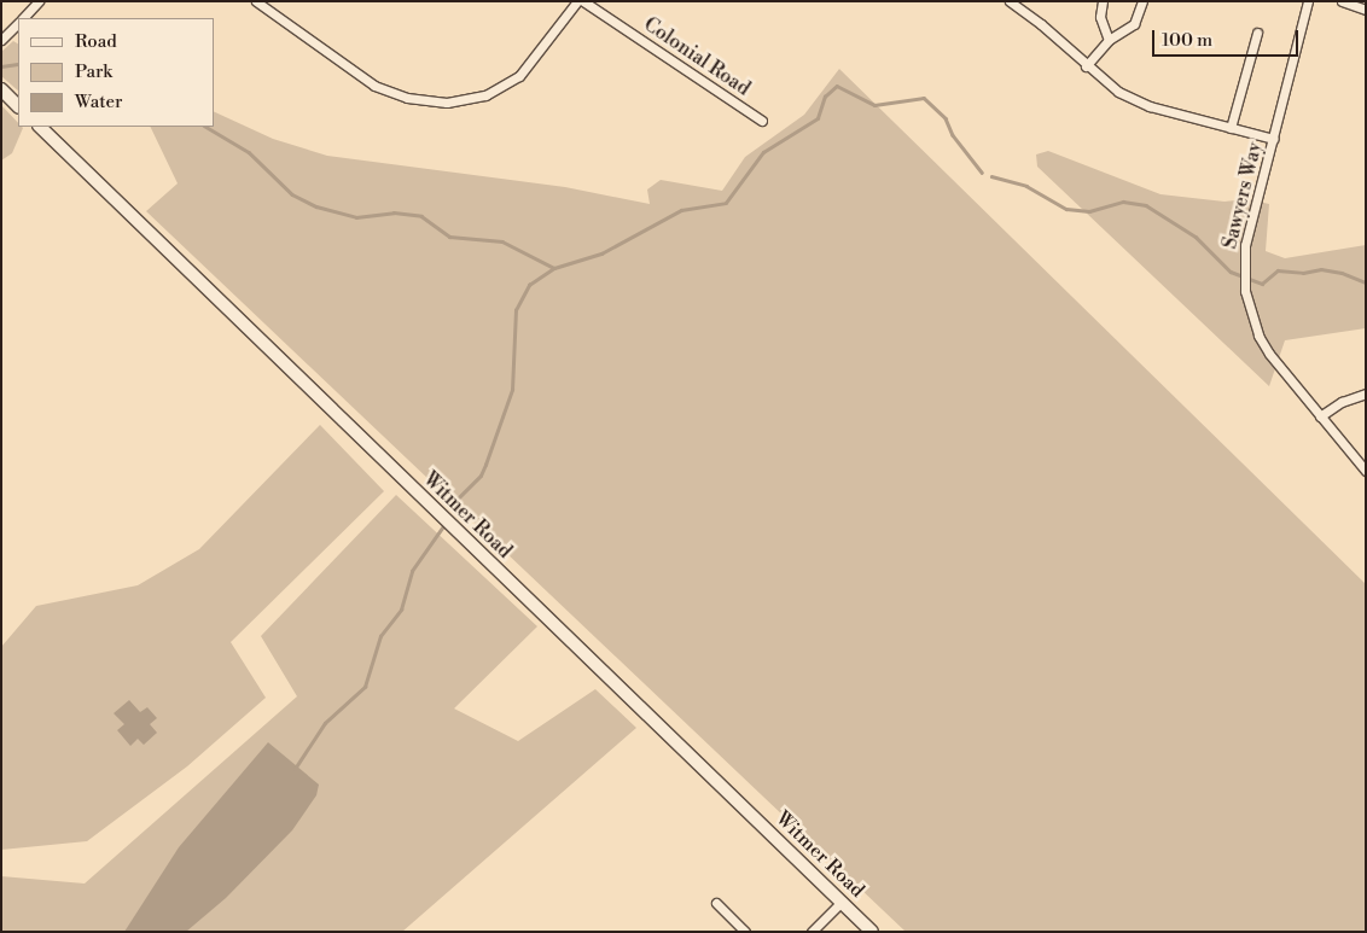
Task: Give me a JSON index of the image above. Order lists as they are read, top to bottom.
{
  "streets": {
    "street": ["Colonial Road", "Sawyers Way", "Witmer Road"]
  },
  "legend": ["Road", "Park", "Water"],
  "scale_bar": "100 m"
}
